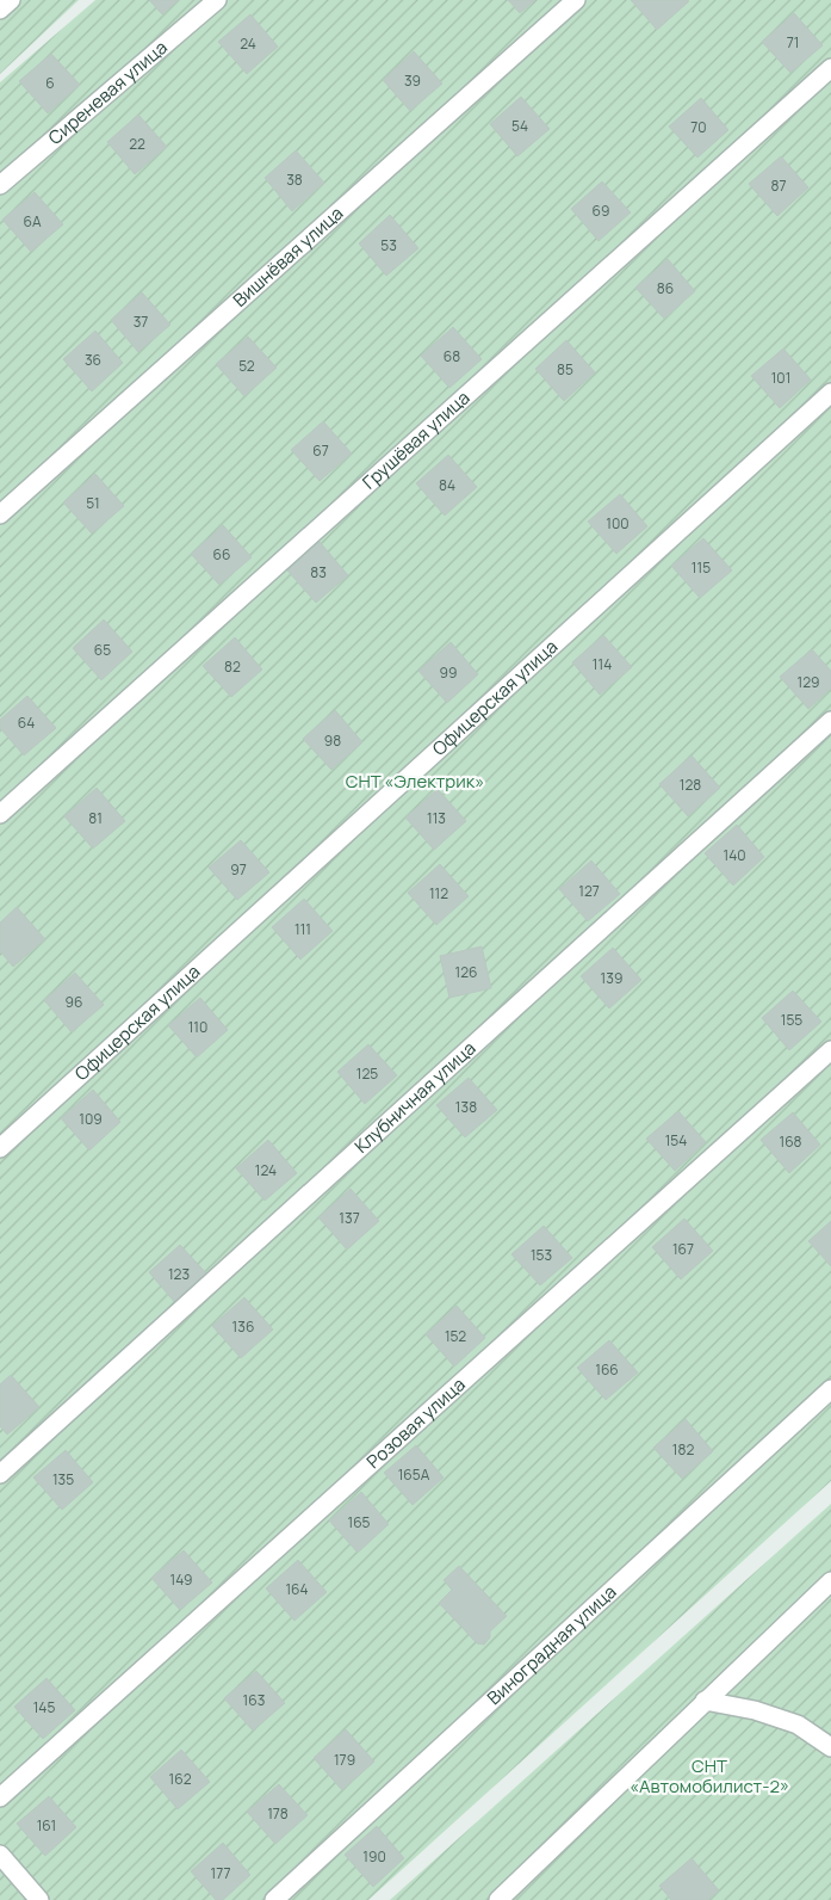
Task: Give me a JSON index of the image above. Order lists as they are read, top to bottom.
{
  "streets": {
    "street": [
      "Сиреневая улица",
      "Вишнёвая улица",
      "Грушёвая улица",
      "Офицерская улица",
      "Клубничная улица",
      "Розовая улица",
      "Виноградная улица"
    ]
  },
  "parks": ["СНТ «Электрик»", "СНТ «Автомобилист-2»"],
  "house_numbers": [
    "71",
    "24",
    "39",
    "6",
    "54",
    "70",
    "22",
    "38",
    "87",
    "69",
    "6А",
    "53",
    "86",
    "37",
    "68",
    "36",
    "52",
    "85",
    "101",
    "67",
    "84",
    "51",
    "100",
    "66",
    "115",
    "83",
    "65",
    "114",
    "82",
    "99",
    "129",
    "64",
    "98",
    "128",
    "81",
    "113",
    "140",
    "97",
    "127",
    "112",
    "111",
    "126",
    "139",
    "96",
    "155",
    "110",
    "125",
    "138",
    "109",
    "154",
    "168",
    "124",
    "137",
    "167",
    "153",
    "123",
    "136",
    "152",
    "166",
    "182",
    "165А",
    "135",
    "165",
    "149",
    "164",
    "163",
    "145",
    "179",
    "162",
    "178",
    "161",
    "190",
    "177"
  ]
}
